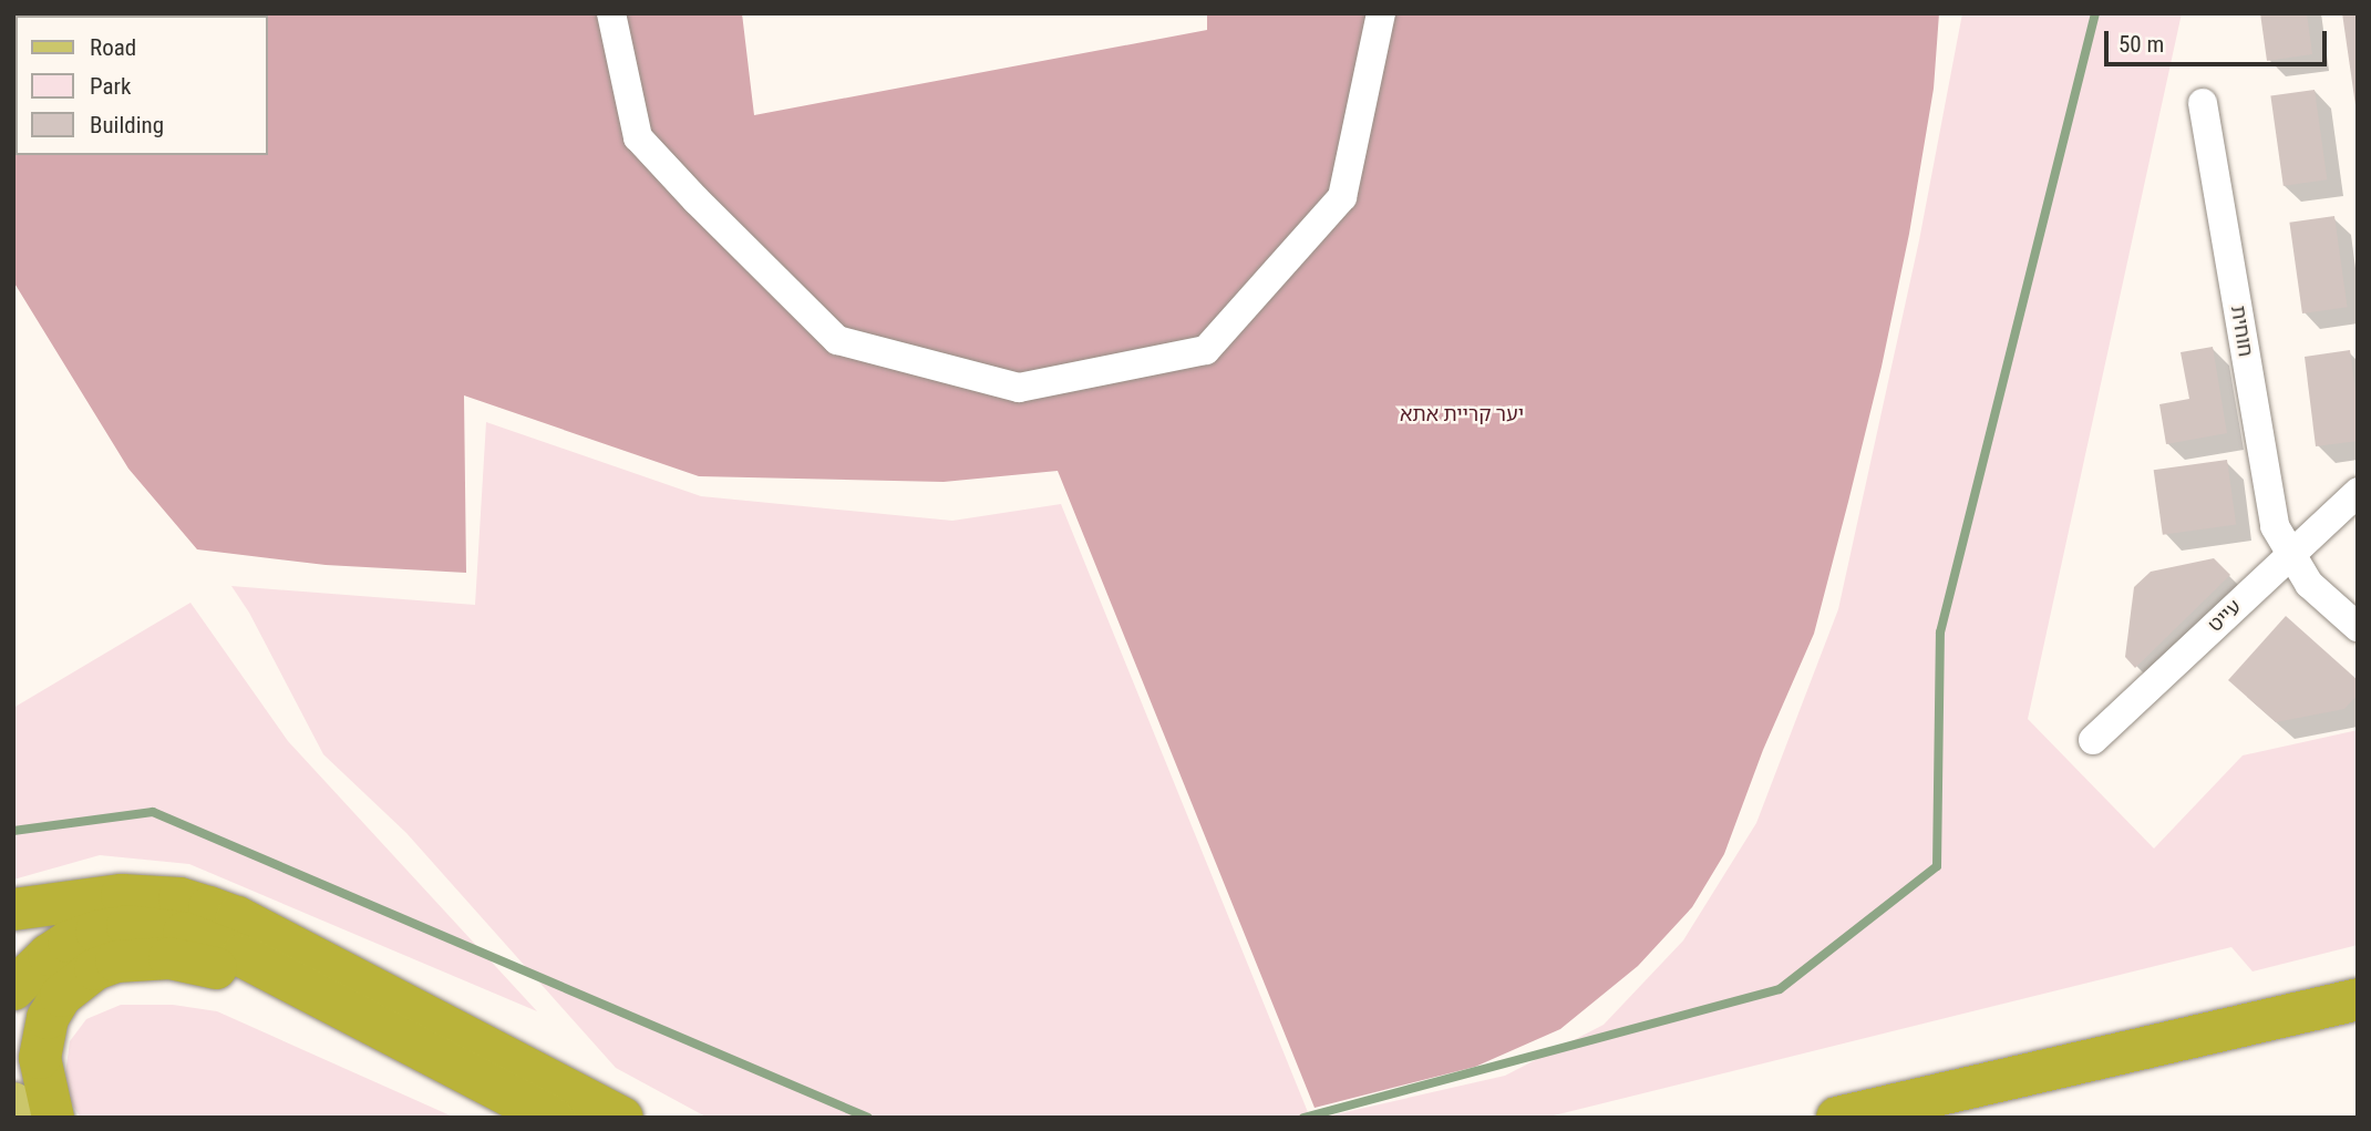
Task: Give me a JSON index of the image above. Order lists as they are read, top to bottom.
{
  "streets": {
    "street": ["חוחית", "עייט"]
  },
  "crossings": [
    ["חוחית", "עייט"]
  ],
  "parks": ["יער קריית אתא"],
  "legend": ["Road", "Park", "Building"],
  "scale_bar": "50 m"
}
